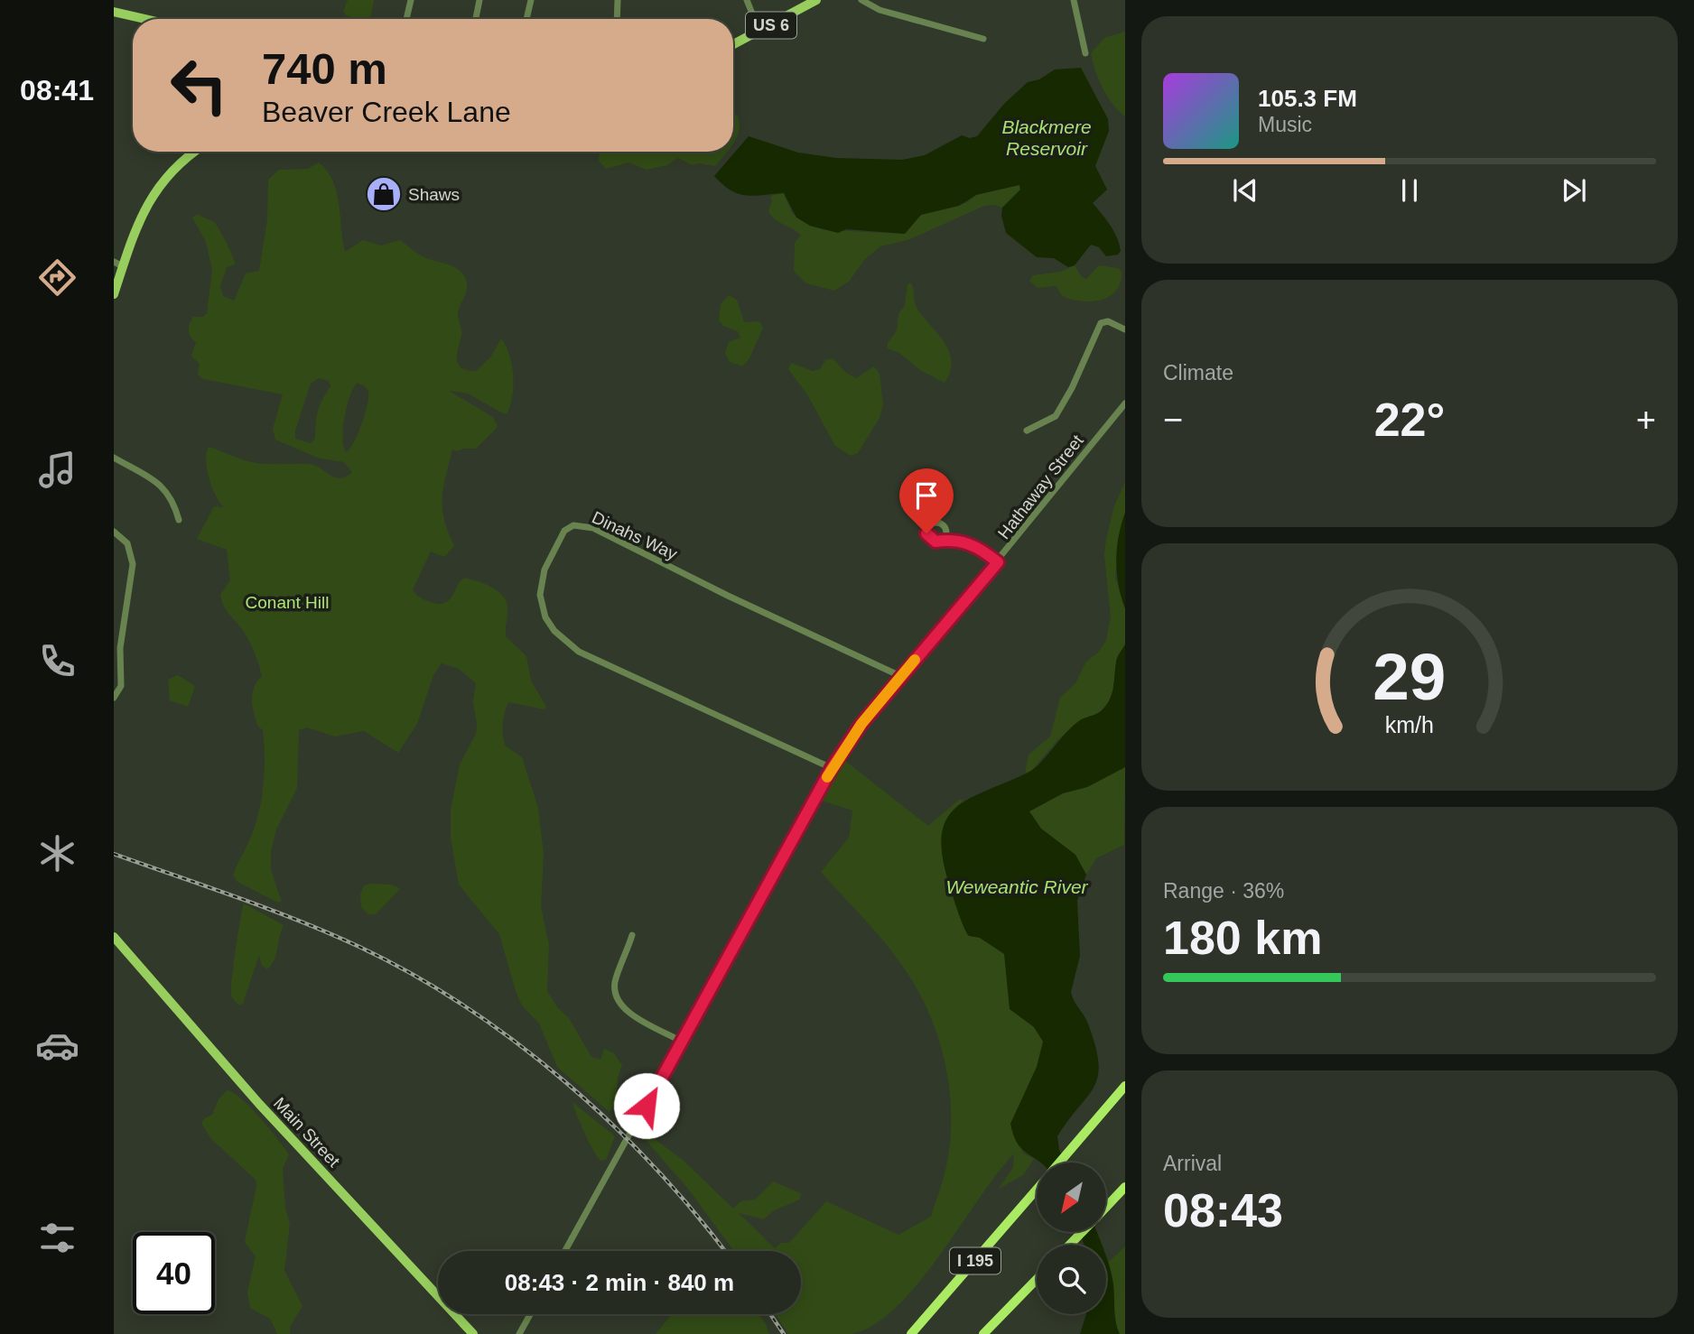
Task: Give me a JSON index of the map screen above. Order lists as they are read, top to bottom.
{
  "streets": {
    "highway": ["I 195"],
    "main road": ["US 6", "Main Street"],
    "street": ["Hathaway Street", "Dinahs Way"]
  },
  "crossings": [
    ["Hathaway Street", "Dinahs Way"]
  ],
  "water": ["Blackmere Reservoir", "Weweantic River"],
  "parks": ["Conant Hill"],
  "places": {
    "shop": ["Shaws"]
  },
  "north": "bottom left",
  "page": {
    "tabs": "08:41",
    "turn": ["740 m", "Beaver Creek Lane"],
    "song": ["105.3 FM", "Music"],
    "tile": [
      "Climate",
      ["Range · 36%", "180 km"],
      ["Arrival", "08:43"]
    ],
    "heat": ["−", "22°", "+"],
    "limit": "40",
    "trip": "08:43 · 2 min · 840 m",
    "gauge": ["29", "km/h"]
  }
}
